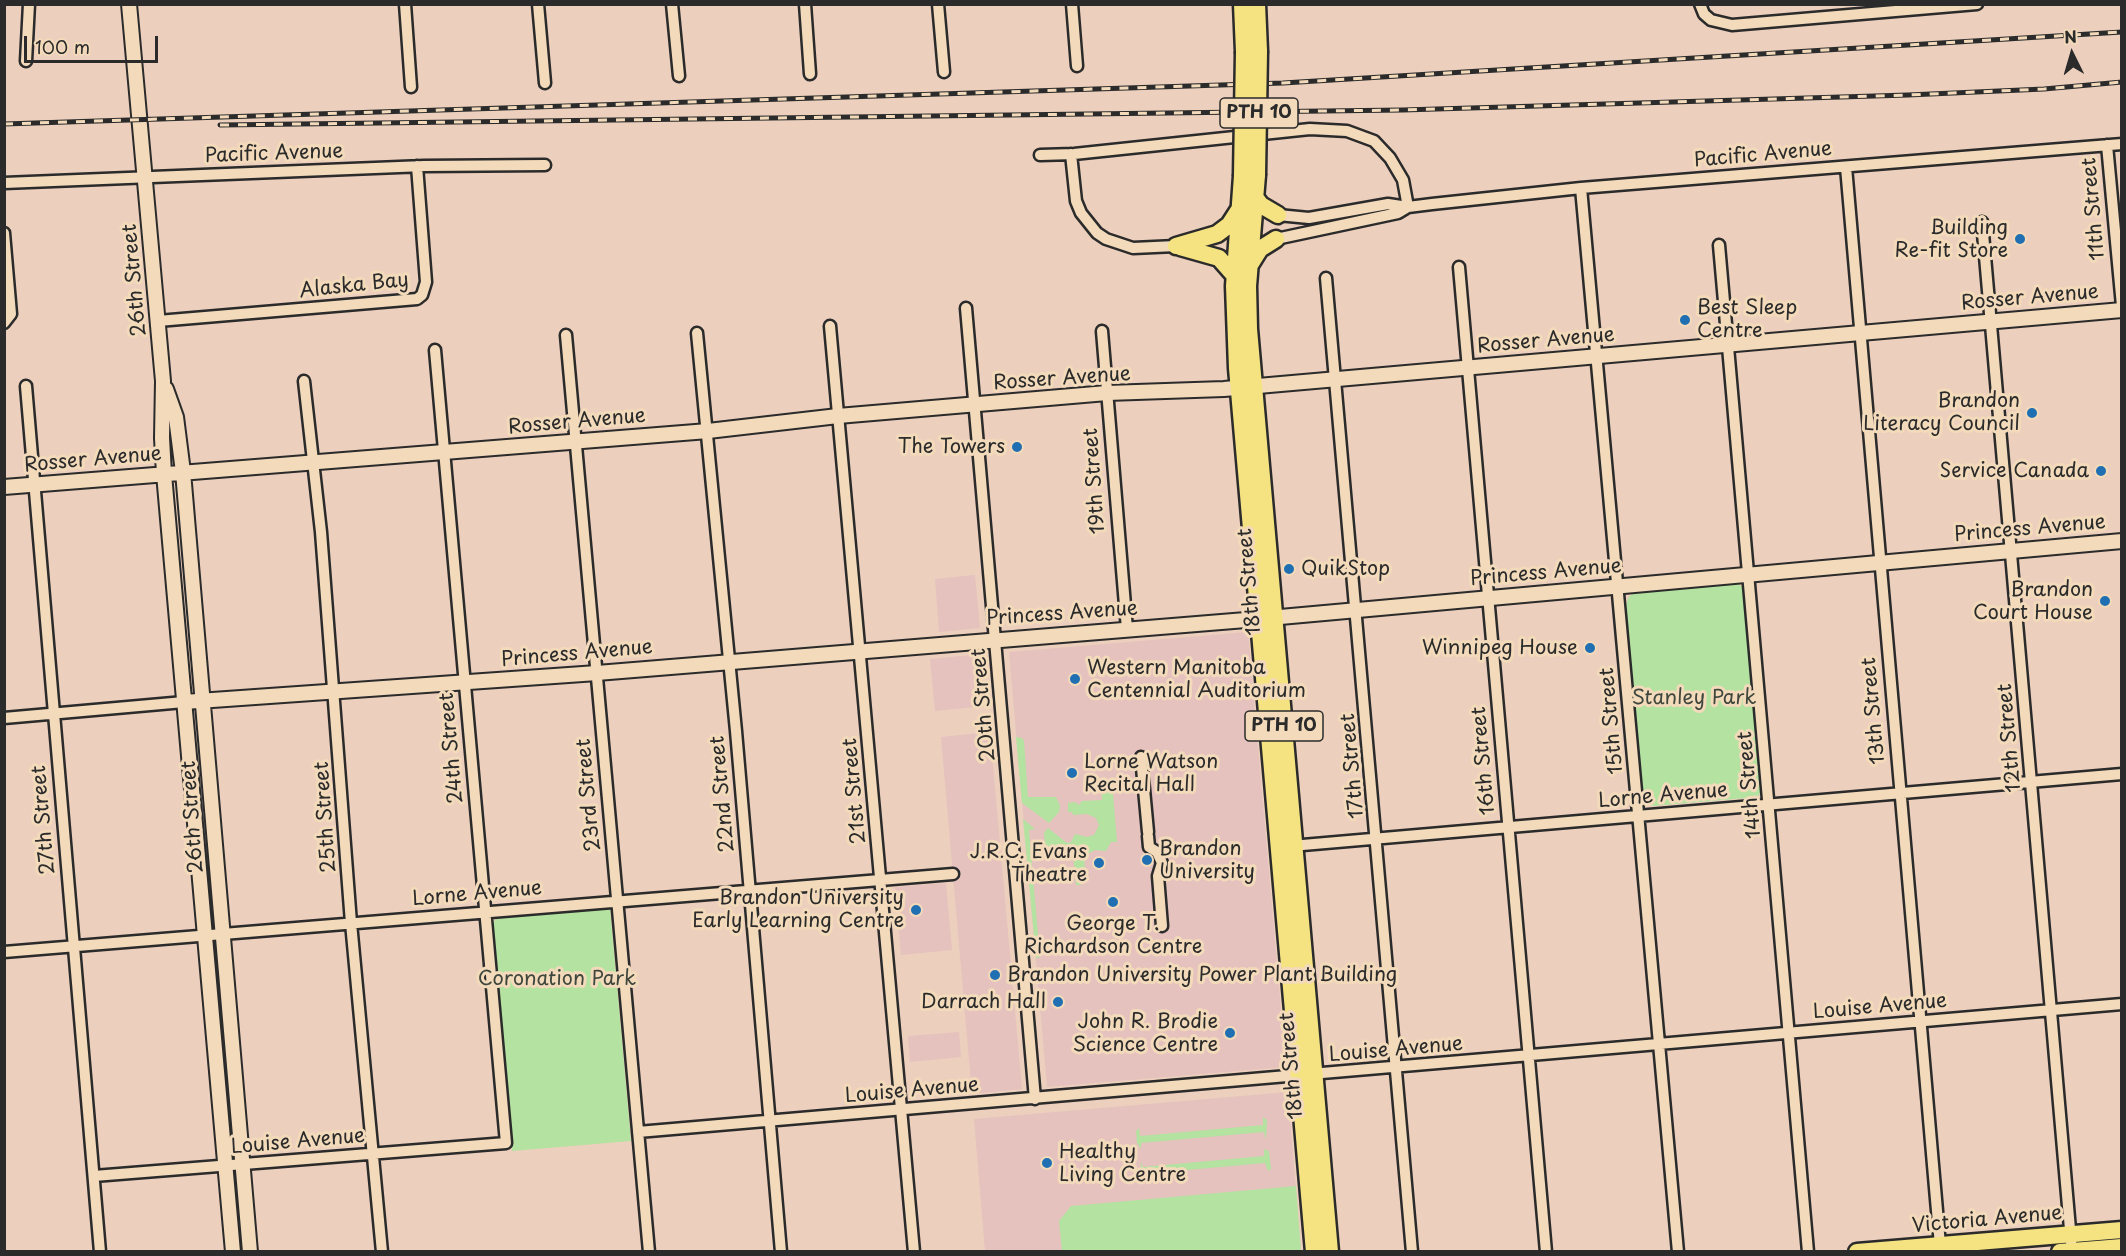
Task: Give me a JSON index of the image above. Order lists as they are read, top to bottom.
{
  "streets": {
    "main road": ["PTH 10", "18th Street", "Victoria Avenue"],
    "street": [
      "Pacific Avenue",
      "11th Street",
      "26th Street",
      "Alaska Bay",
      "Rosser Avenue",
      "19th Street",
      "Princess Avenue",
      "20th Street",
      "13th Street",
      "15th Street",
      "12th Street",
      "24th Street",
      "16th Street",
      "17th Street",
      "14th Street",
      "21st Street",
      "22nd Street",
      "23rd Street",
      "Lorne Avenue",
      "25th Street",
      "27th Street",
      "Louise Avenue"
    ]
  },
  "crossings": [
    ["PTH 10", "18th Street"],
    ["Pacific Avenue", "11th Street"],
    ["Pacific Avenue", "26th Street"],
    ["Pacific Avenue", "Alaska Bay"],
    ["Pacific Avenue", "13th Street"],
    ["Pacific Avenue", "15th Street"],
    ["11th Street", "Rosser Avenue"],
    ["26th Street", "Alaska Bay"],
    ["26th Street", "Rosser Avenue"],
    ["26th Street", "Princess Avenue"],
    ["26th Street", "Lorne Avenue"],
    ["26th Street", "Louise Avenue"],
    ["Rosser Avenue", "19th Street"],
    ["Rosser Avenue", "18th Street"],
    ["Rosser Avenue", "20th Street"],
    ["Rosser Avenue", "13th Street"],
    ["Rosser Avenue", "15th Street"],
    ["Rosser Avenue", "12th Street"],
    ["Rosser Avenue", "24th Street"],
    ["Rosser Avenue", "16th Street"],
    ["Rosser Avenue", "17th Street"],
    ["Rosser Avenue", "14th Street"],
    ["Rosser Avenue", "21st Street"],
    ["Rosser Avenue", "22nd Street"],
    ["Rosser Avenue", "23rd Street"],
    ["Rosser Avenue", "25th Street"],
    ["Rosser Avenue", "27th Street"],
    ["19th Street", "Princess Avenue"],
    ["Princess Avenue", "18th Street"],
    ["Princess Avenue", "20th Street"],
    ["Princess Avenue", "13th Street"],
    ["Princess Avenue", "15th Street"],
    ["Princess Avenue", "12th Street"],
    ["Princess Avenue", "24th Street"],
    ["Princess Avenue", "16th Street"],
    ["Princess Avenue", "17th Street"],
    ["Princess Avenue", "14th Street"],
    ["Princess Avenue", "21st Street"],
    ["Princess Avenue", "22nd Street"],
    ["Princess Avenue", "23rd Street"],
    ["Princess Avenue", "25th Street"],
    ["Princess Avenue", "27th Street"],
    ["18th Street", "Lorne Avenue"],
    ["18th Street", "Louise Avenue"],
    ["20th Street", "Louise Avenue"],
    ["13th Street", "Lorne Avenue"],
    ["13th Street", "Louise Avenue"],
    ["13th Street", "Victoria Avenue"],
    ["15th Street", "Lorne Avenue"],
    ["15th Street", "Louise Avenue"],
    ["12th Street", "Lorne Avenue"],
    ["12th Street", "Louise Avenue"],
    ["12th Street", "Victoria Avenue"],
    ["24th Street", "Lorne Avenue"],
    ["24th Street", "Louise Avenue"],
    ["16th Street", "Lorne Avenue"],
    ["16th Street", "Louise Avenue"],
    ["17th Street", "Lorne Avenue"],
    ["17th Street", "Louise Avenue"],
    ["14th Street", "Lorne Avenue"],
    ["14th Street", "Louise Avenue"],
    ["21st Street", "Lorne Avenue"],
    ["21st Street", "Louise Avenue"],
    ["22nd Street", "Lorne Avenue"],
    ["22nd Street", "Louise Avenue"],
    ["23rd Street", "Lorne Avenue"],
    ["23rd Street", "Louise Avenue"],
    ["Lorne Avenue", "25th Street"],
    ["Lorne Avenue", "27th Street"],
    ["25th Street", "Louise Avenue"],
    ["27th Street", "Louise Avenue"]
  ],
  "parks": ["Stanley Park", "Coronation Park"],
  "places": [
    "Building Re-fit Store",
    "Best Sleep Centre",
    "Brandon Literacy Council",
    "The Towers",
    "Service Canada",
    "QuikStop",
    "Brandon Court House",
    "Winnipeg House",
    "Western Manitoba Centennial Auditorium",
    "Lorne Watson Recital Hall",
    "Brandon University",
    "J.R.C. Evans Theatre",
    "George T. Richardson Centre",
    "Brandon University Early Learning Centre",
    "Brandon University Power Plant Building",
    "Darrach Hall",
    "John R. Brodie Science Centre",
    "Healthy Living Centre"
  ],
  "scale_bar": "100 m",
  "north": "top"
}
